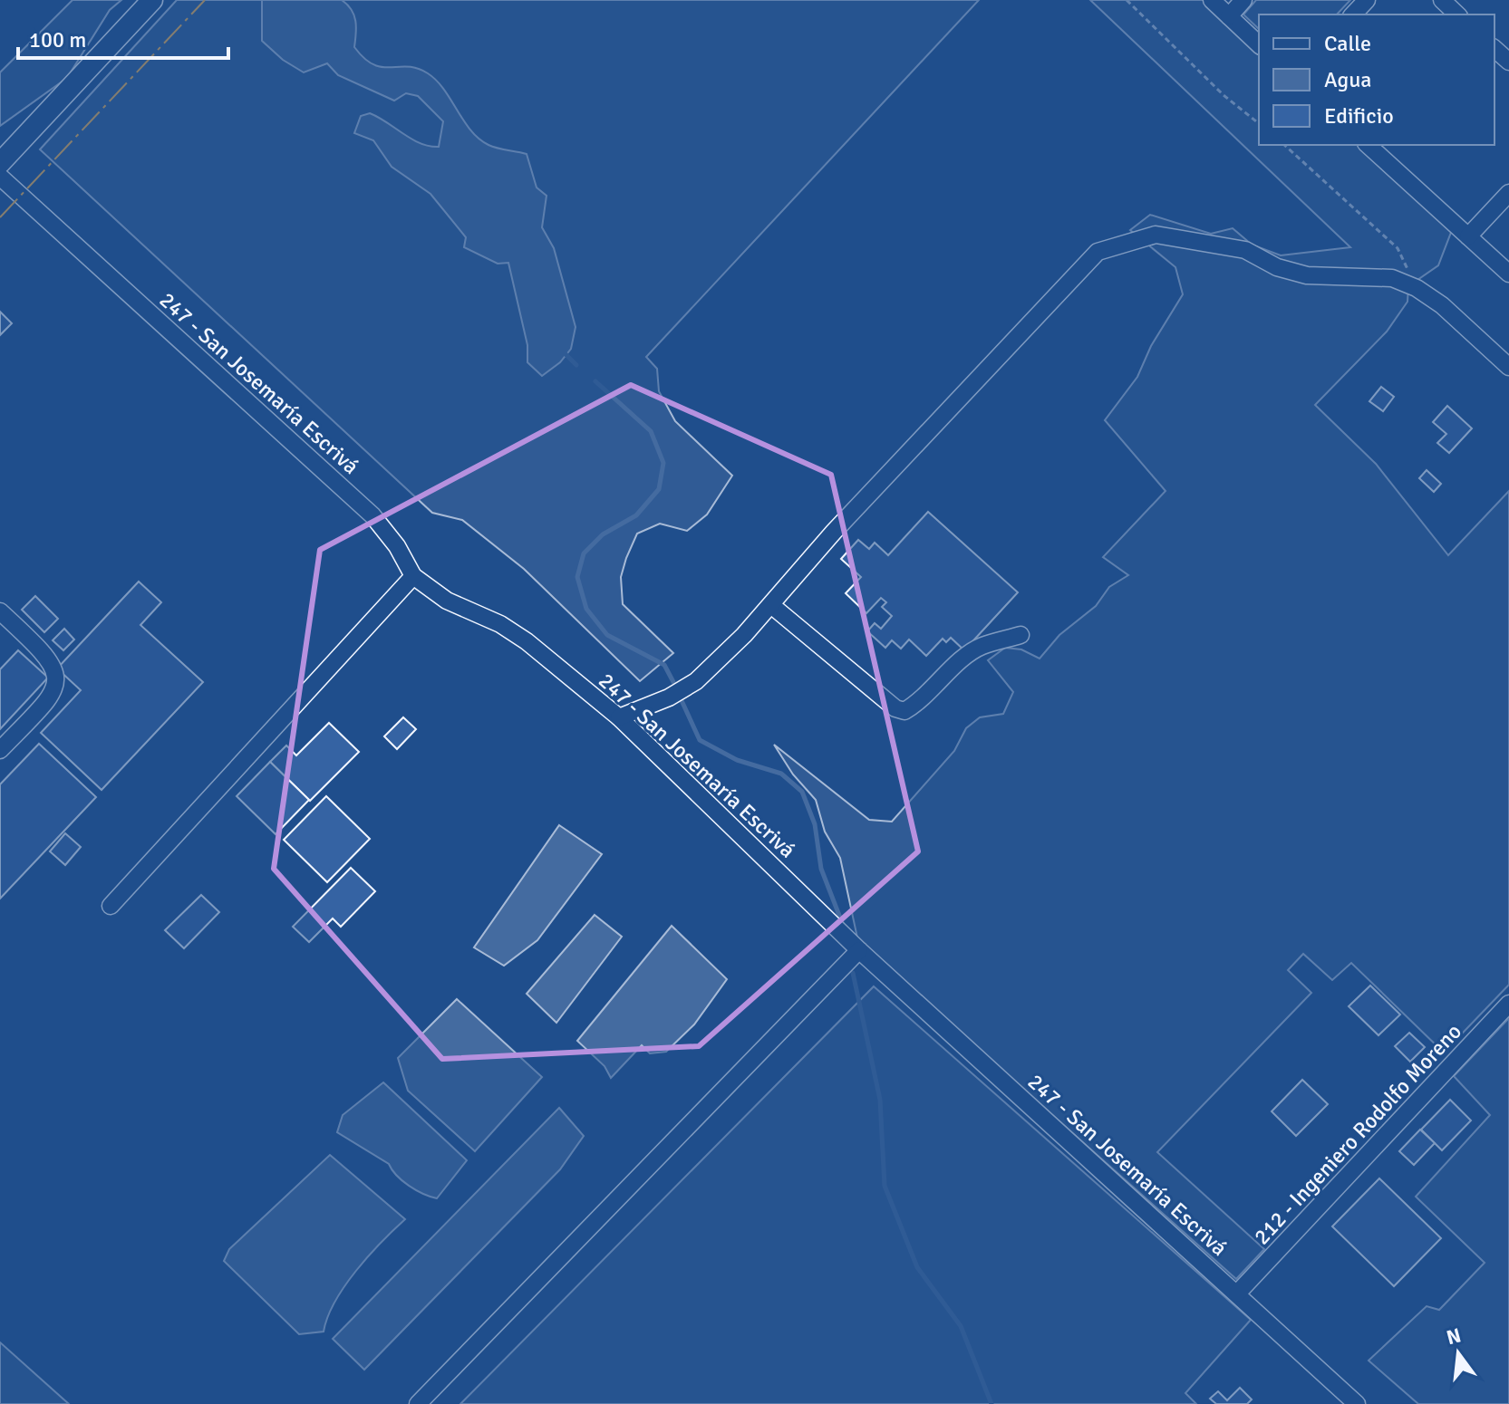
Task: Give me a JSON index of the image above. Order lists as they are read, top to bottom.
{
  "streets": {
    "street": ["247 - San Josemaría Escrivá", "212 - Ingeniero Rodolfo Moreno"]
  },
  "crossings": [
    ["247 - San Josemaría Escrivá", "212 - Ingeniero Rodolfo Moreno"]
  ],
  "legend": ["Calle", "Agua", "Edificio"],
  "scale_bar": "100 m",
  "north": "top"
}
